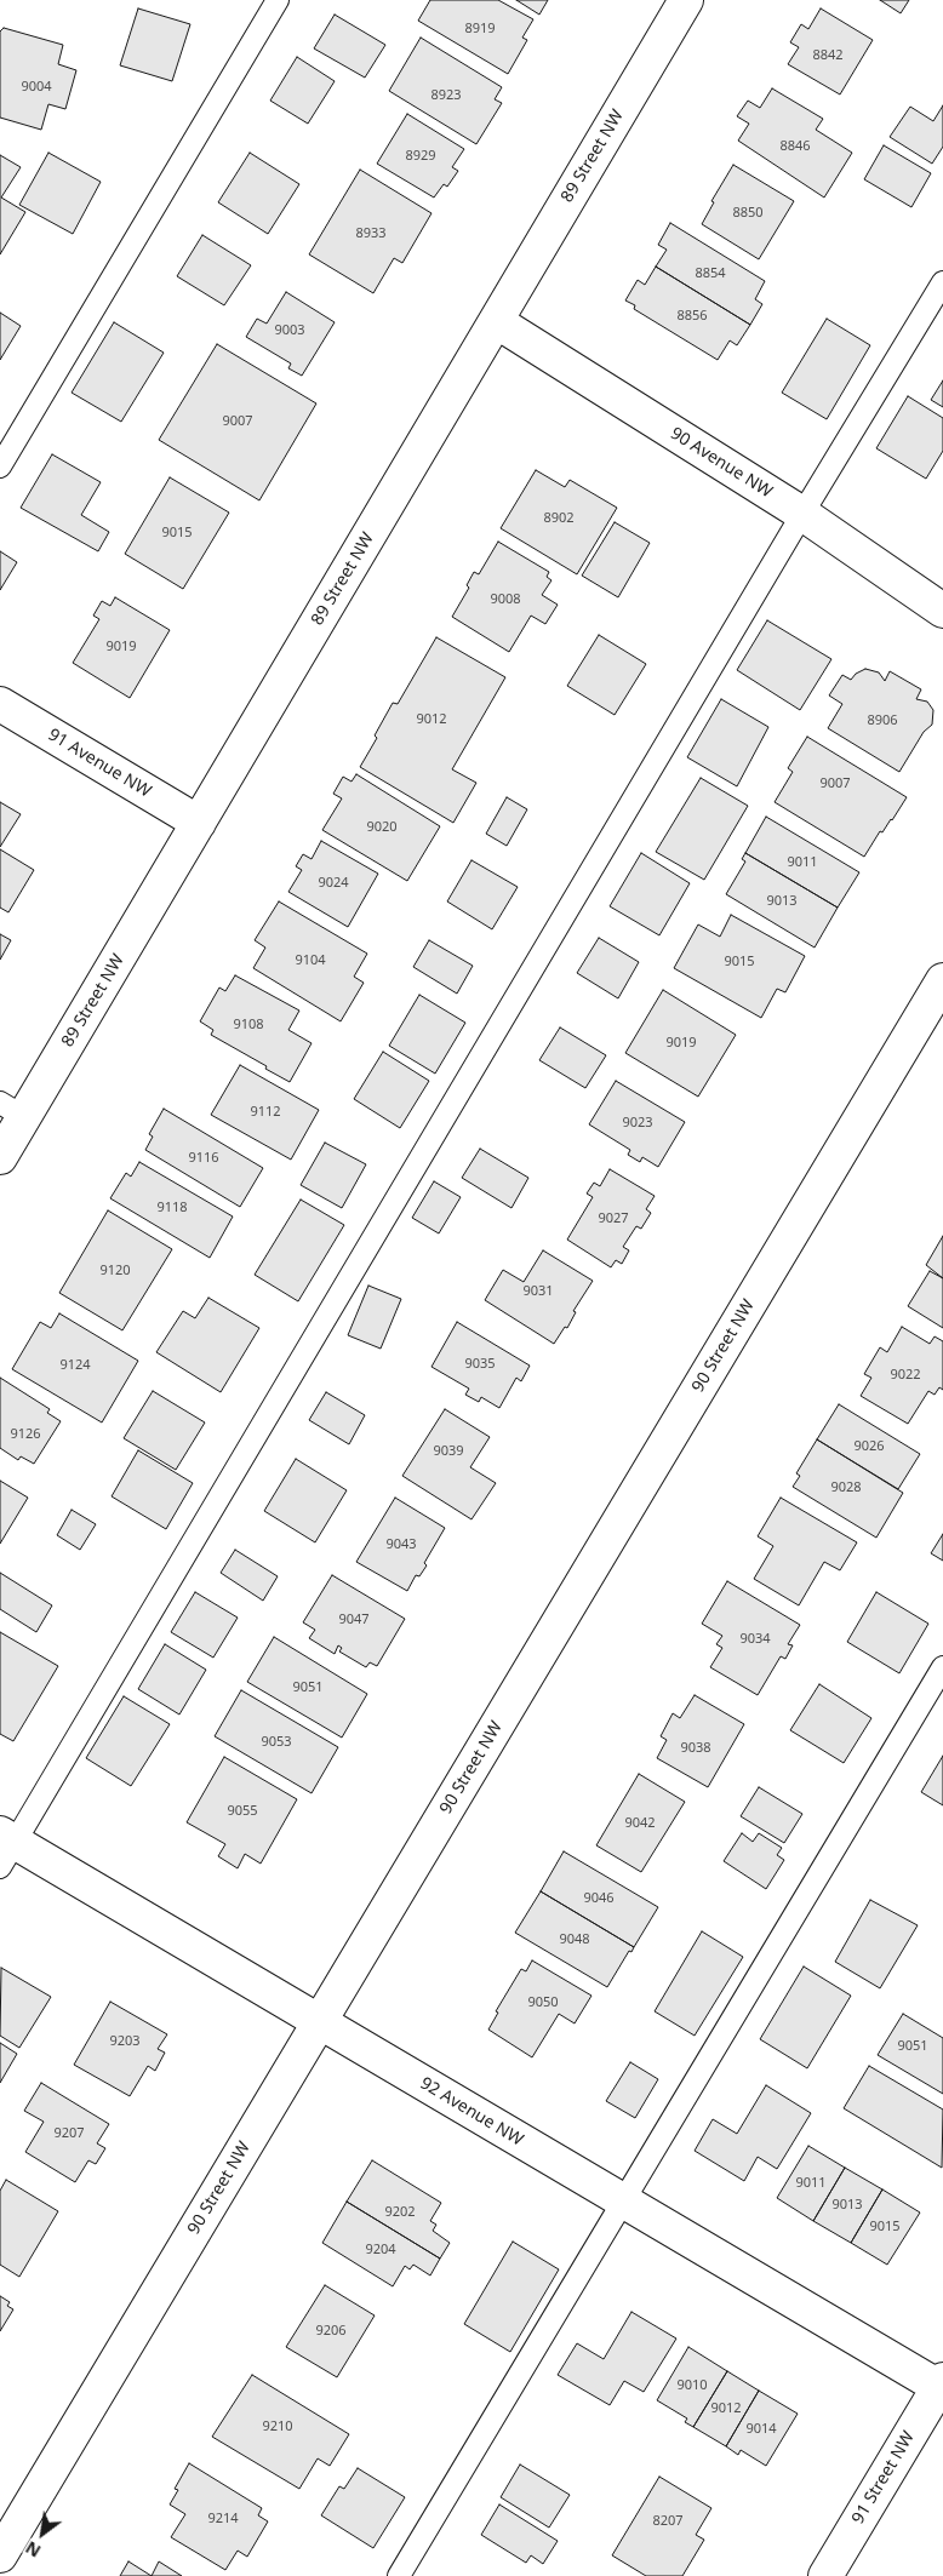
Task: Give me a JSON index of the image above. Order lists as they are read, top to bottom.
{
  "streets": {
    "street": [
      "89 Street NW",
      "90 Avenue NW",
      "91 Avenue NW",
      "90 Street NW",
      "92 Avenue NW",
      "91 Street NW"
    ]
  },
  "crossings": [
    ["89 Street NW", "90 Avenue NW"],
    ["89 Street NW", "91 Avenue NW"],
    ["90 Street NW", "92 Avenue NW"],
    ["92 Avenue NW", "91 Street NW"]
  ],
  "house_numbers": [
    "8919",
    "8842",
    "9004",
    "8923",
    "8846",
    "8929",
    "8850",
    "8933",
    "8854",
    "8856",
    "9003",
    "9007",
    "8902",
    "9015",
    "9008",
    "9019",
    "9012",
    "8906",
    "9007",
    "9020",
    "9011",
    "9024",
    "9013",
    "9104",
    "9015",
    "9108",
    "9019",
    "9112",
    "9023",
    "9116",
    "9118",
    "9027",
    "9120",
    "9031",
    "9035",
    "9124",
    "9022",
    "9126",
    "9026",
    "9039",
    "9028",
    "9043",
    "9047",
    "9034",
    "9051",
    "9053",
    "9038",
    "9055",
    "9042",
    "9046",
    "9048",
    "9050",
    "9203",
    "9051",
    "9207",
    "9011",
    "9013",
    "9202",
    "9015",
    "9204",
    "9206",
    "9010",
    "9012",
    "9210",
    "9014",
    "9214",
    "8207"
  ],
  "north": "bottom left"
}
